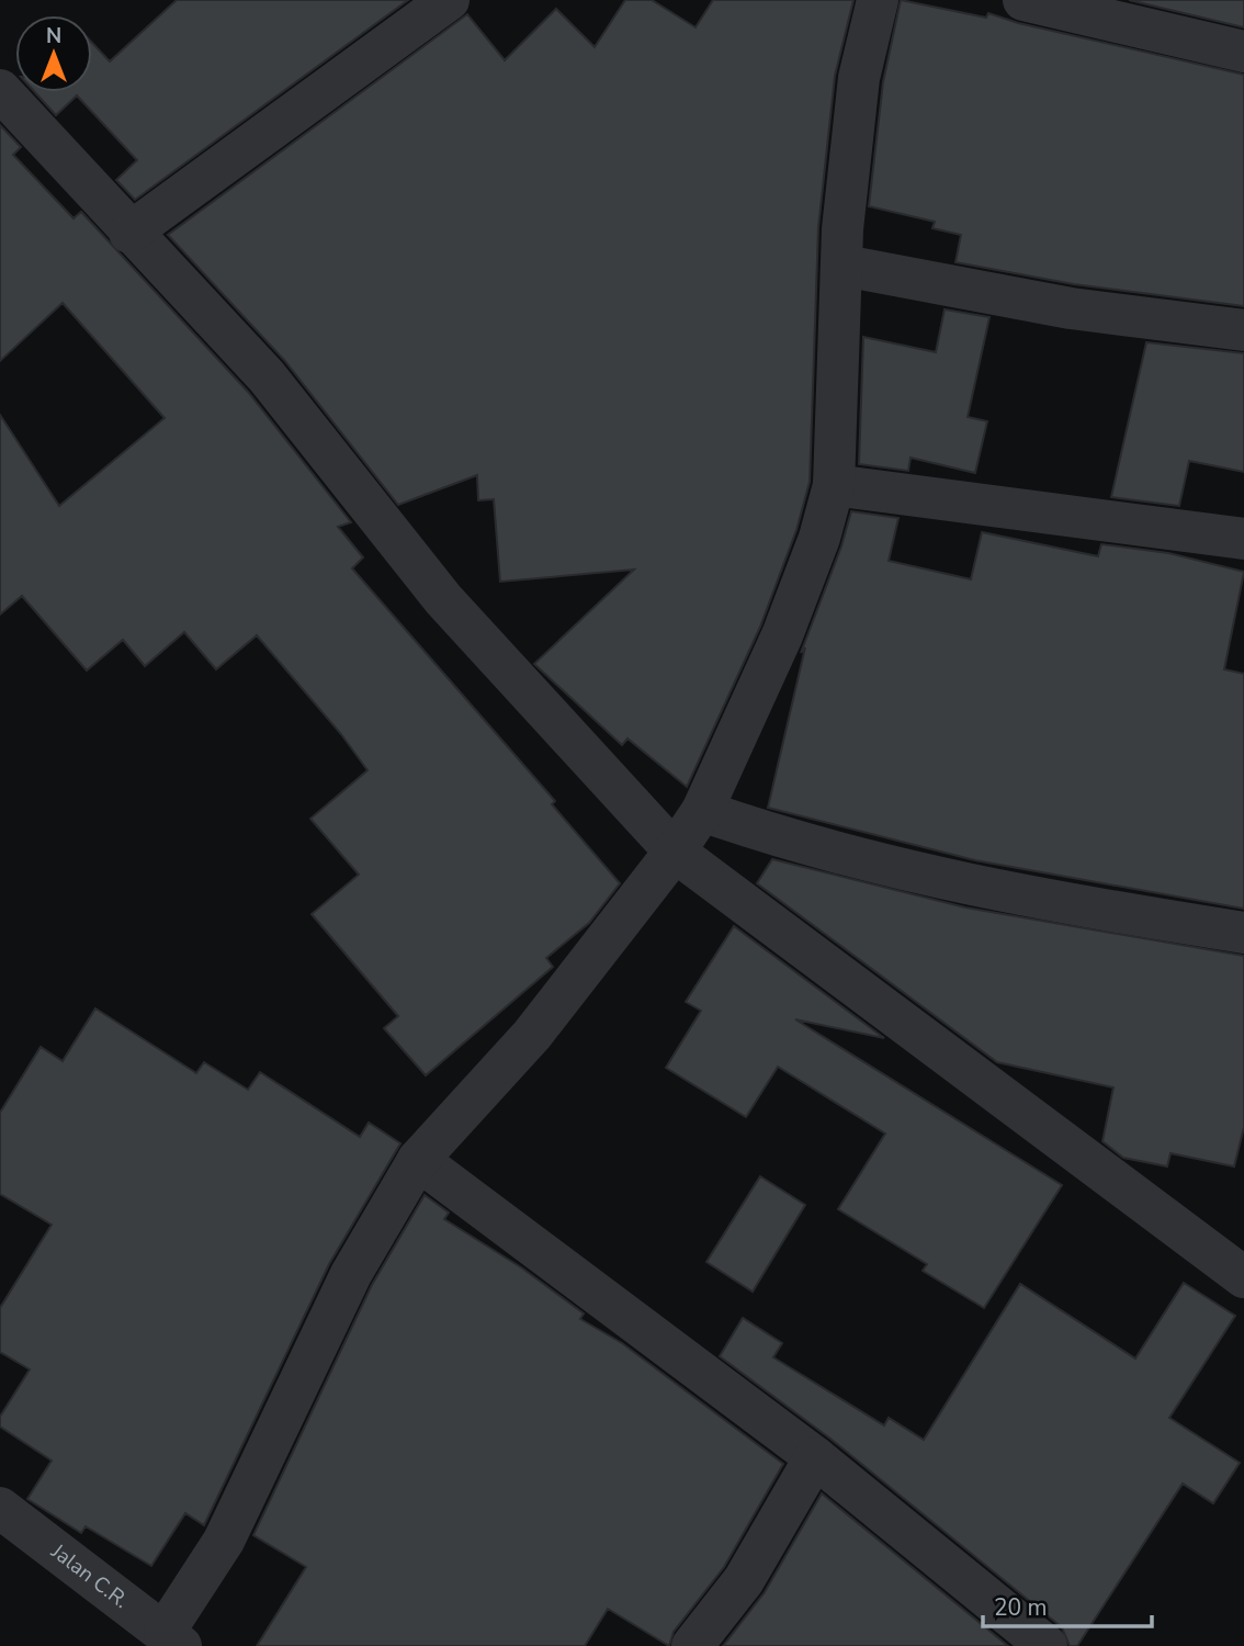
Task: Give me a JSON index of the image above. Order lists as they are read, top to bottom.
{
  "streets": {
    "street": ["Jalan C.R."]
  },
  "scale_bar": "20 m",
  "north": "top"
}
